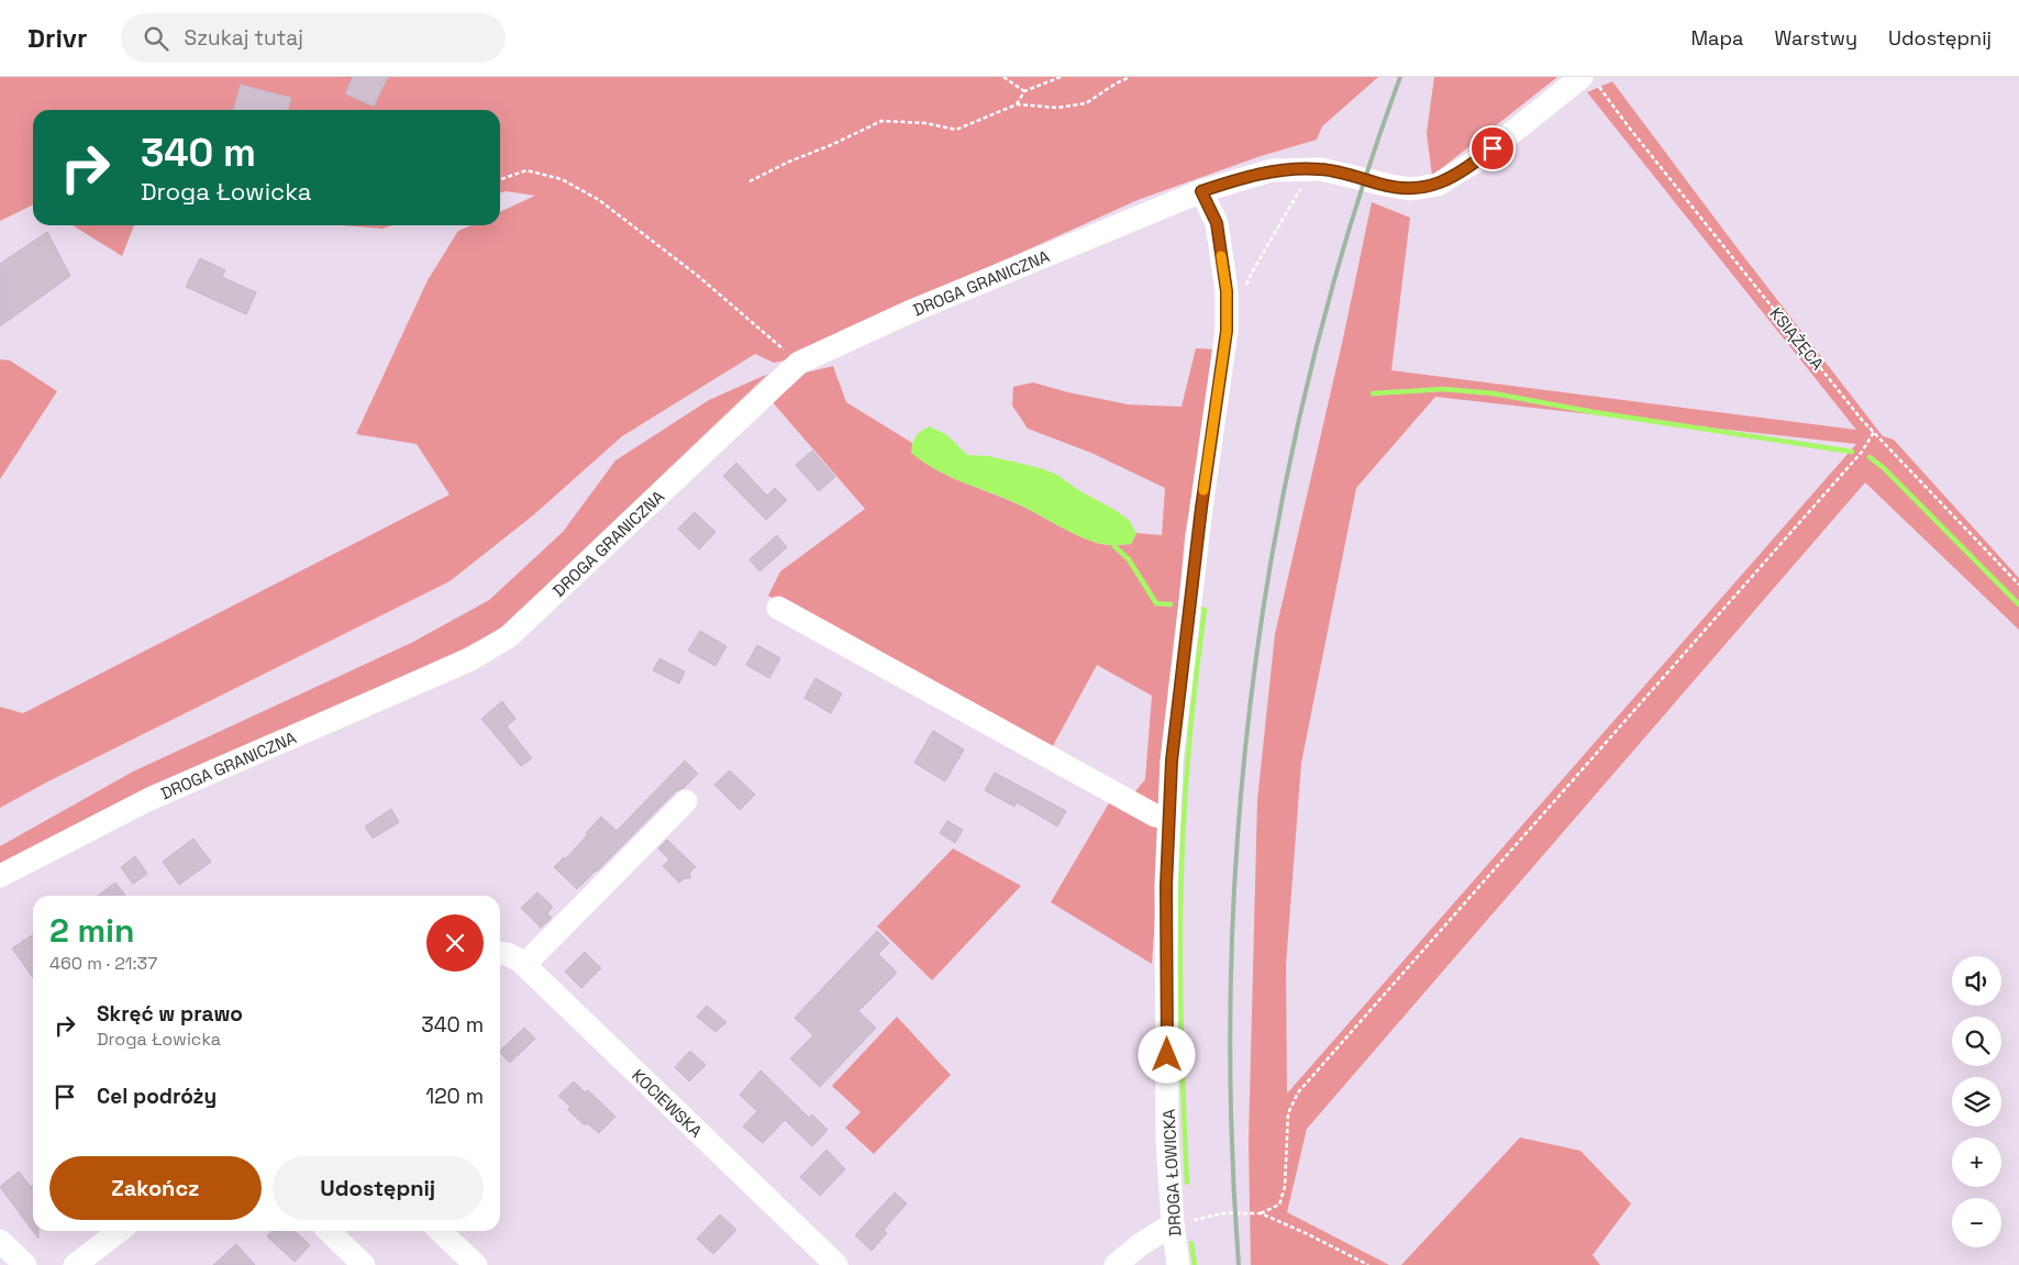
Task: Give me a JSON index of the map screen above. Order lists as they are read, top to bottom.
{
  "streets": {
    "street": ["DROGA GRANICZNA", "KOCIEWSKA", "DROGA ŁOWICKA"],
    "path": ["KSIĄŻĘCA"]
  },
  "crossings": [
    ["DROGA GRANICZNA", "DROGA ŁOWICKA"]
  ],
  "page": {
    "header": "Drivr",
    "search": "Szukaj tutaj",
    "nav": ["Mapa", "Warstwy", "Udostępnij"],
    "turn": ["340 m", "Droga Łowicka"],
    "heading": ["2 min", "460 m · 21:37"],
    "map_buttons": ["+", "−"],
    "list": [
      {
        "name": "Skręć w prawo",
        "note": "Droga Łowicka",
        "value": "340 m"
      },
      {
        "name": "Cel podróży",
        "value": "120 m"
      }
    ],
    "buttons": ["Zakończ", "Udostępnij"]
  }
}
